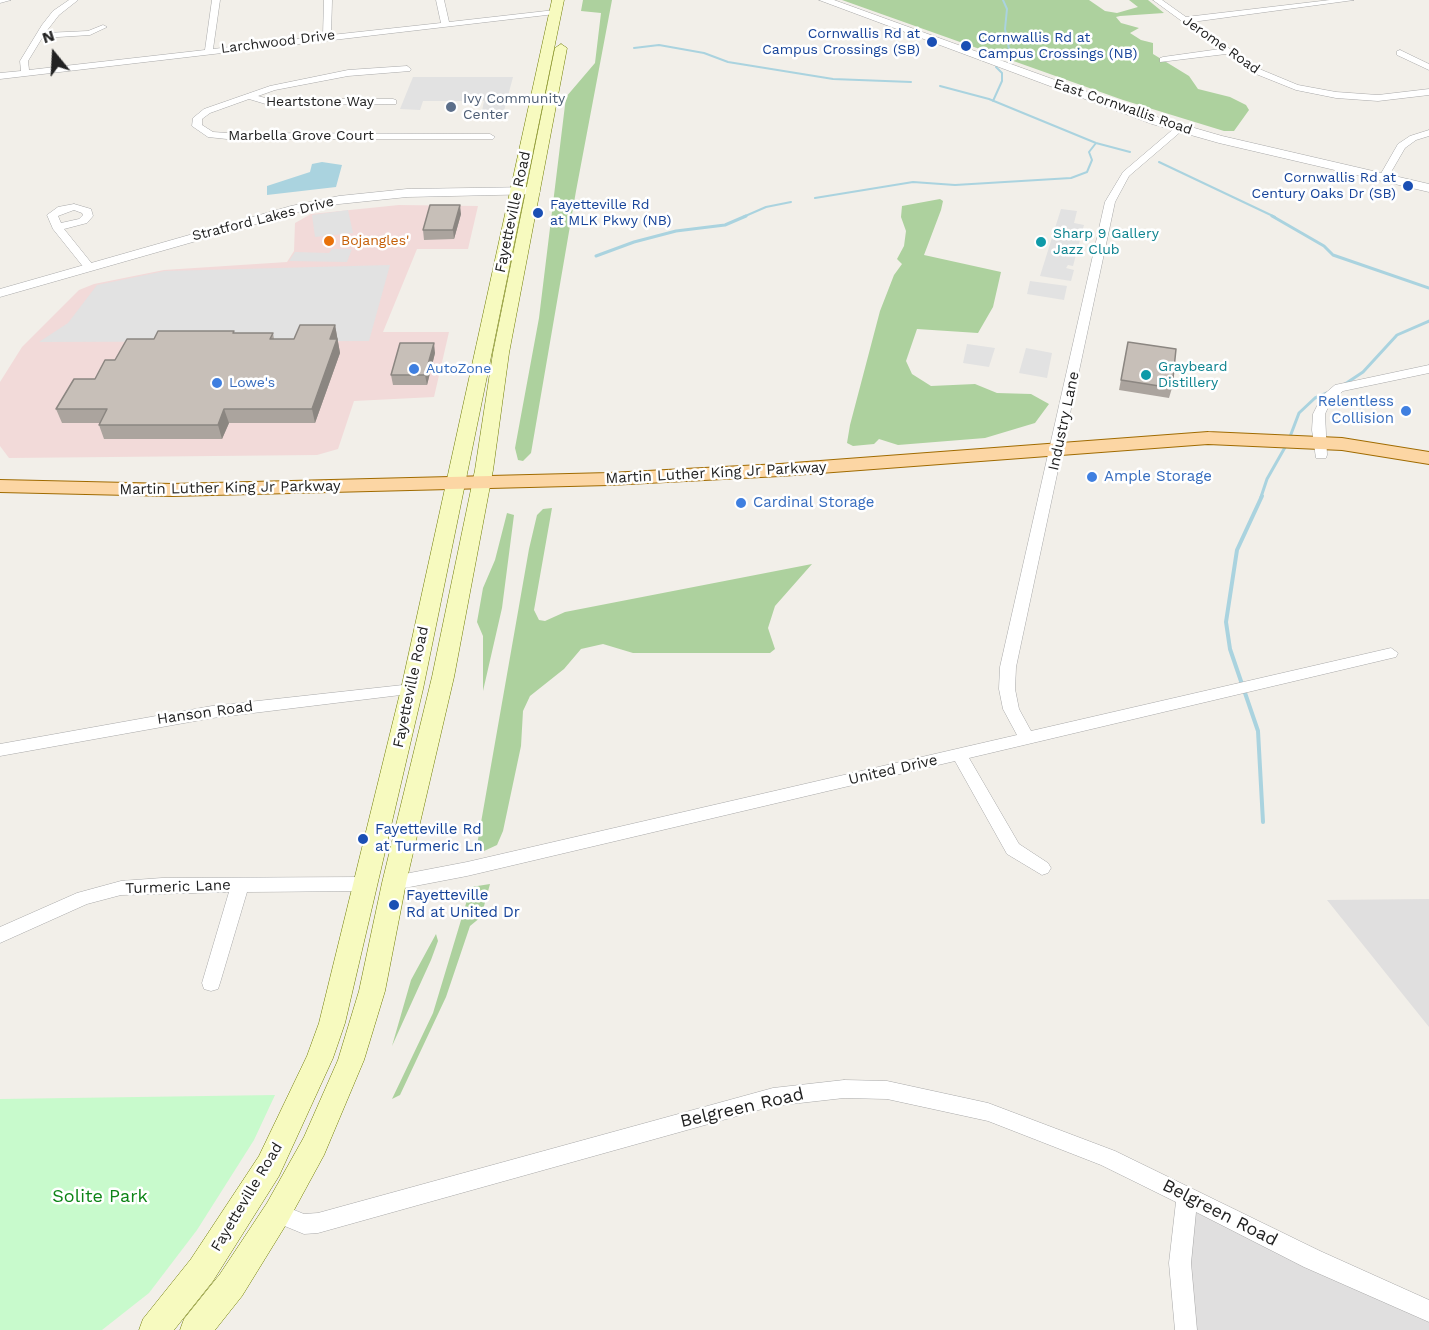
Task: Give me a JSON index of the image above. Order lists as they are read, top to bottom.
{
  "streets": {
    "main road": ["Fayetteville Road", "Martin Luther King Jr Parkway"],
    "street": [
      "Larchwood Drive",
      "Jerome Road",
      "Heartstone Way",
      "East Cornwallis Road",
      "Marbella Grove Court",
      "Stratford Lakes Drive",
      "Industry Lane",
      "Hanson Road",
      "United Drive",
      "Turmeric Lane",
      "Belgreen Road"
    ]
  },
  "crossings": [
    ["Larchwood Drive", "Fayetteville Road"],
    ["Heartstone Way", "Marbella Grove Court"],
    ["East Cornwallis Road", "Industry Lane"],
    ["Fayetteville Road", "Stratford Lakes Drive"],
    ["Fayetteville Road", "Martin Luther King Jr Parkway"],
    ["Fayetteville Road", "Hanson Road"],
    ["Fayetteville Road", "United Drive"],
    ["Fayetteville Road", "Turmeric Lane"],
    ["Fayetteville Road", "Belgreen Road"],
    ["Industry Lane", "Martin Luther King Jr Parkway"],
    ["Industry Lane", "United Drive"]
  ],
  "parks": ["Solite Park"],
  "places": [
    "Cornwallis Rd at Campus Crossings (SB)",
    "Cornwallis Rd at Campus Crossings (NB)",
    "Ivy Community Center",
    "Cornwallis Rd at Century Oaks Dr (SB)",
    "Fayetteville Rd at MLK Pkwy (NB)",
    "Bojangles'",
    "Sharp 9 Gallery Jazz Club",
    "AutoZone",
    "Graybeard Distillery",
    "Lowe's",
    "Relentless Collision",
    "Ample Storage",
    "Cardinal Storage",
    "Fayetteville Rd at Turmeric Ln",
    "Fayetteville Rd at United Dr"
  ],
  "north": "top"
}
